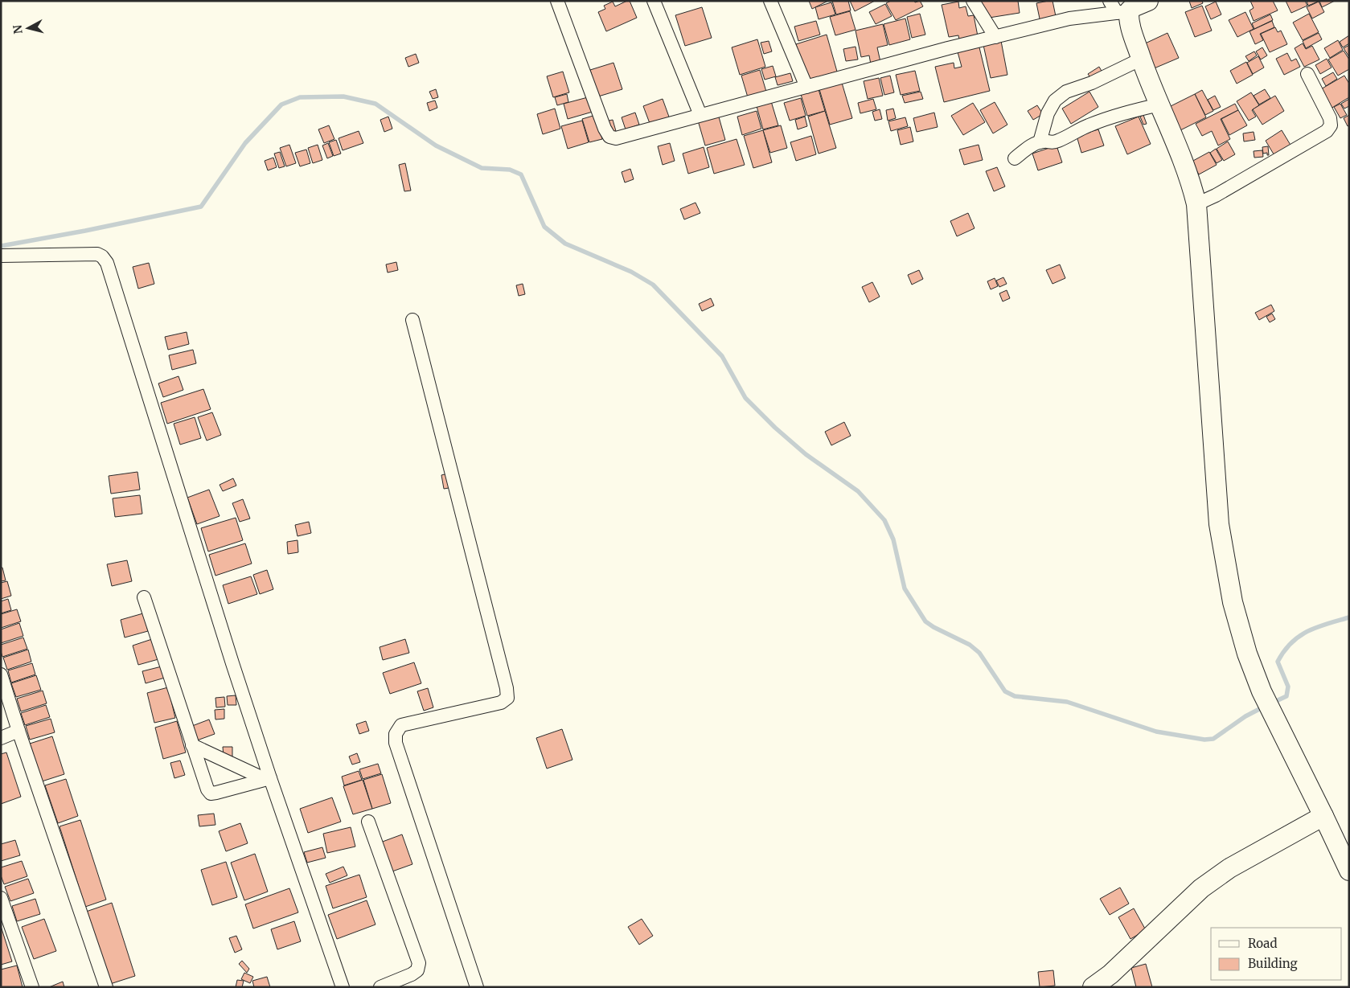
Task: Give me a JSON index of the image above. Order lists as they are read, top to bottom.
{
  "legend": ["Road", "Building"],
  "north": "left"
}
